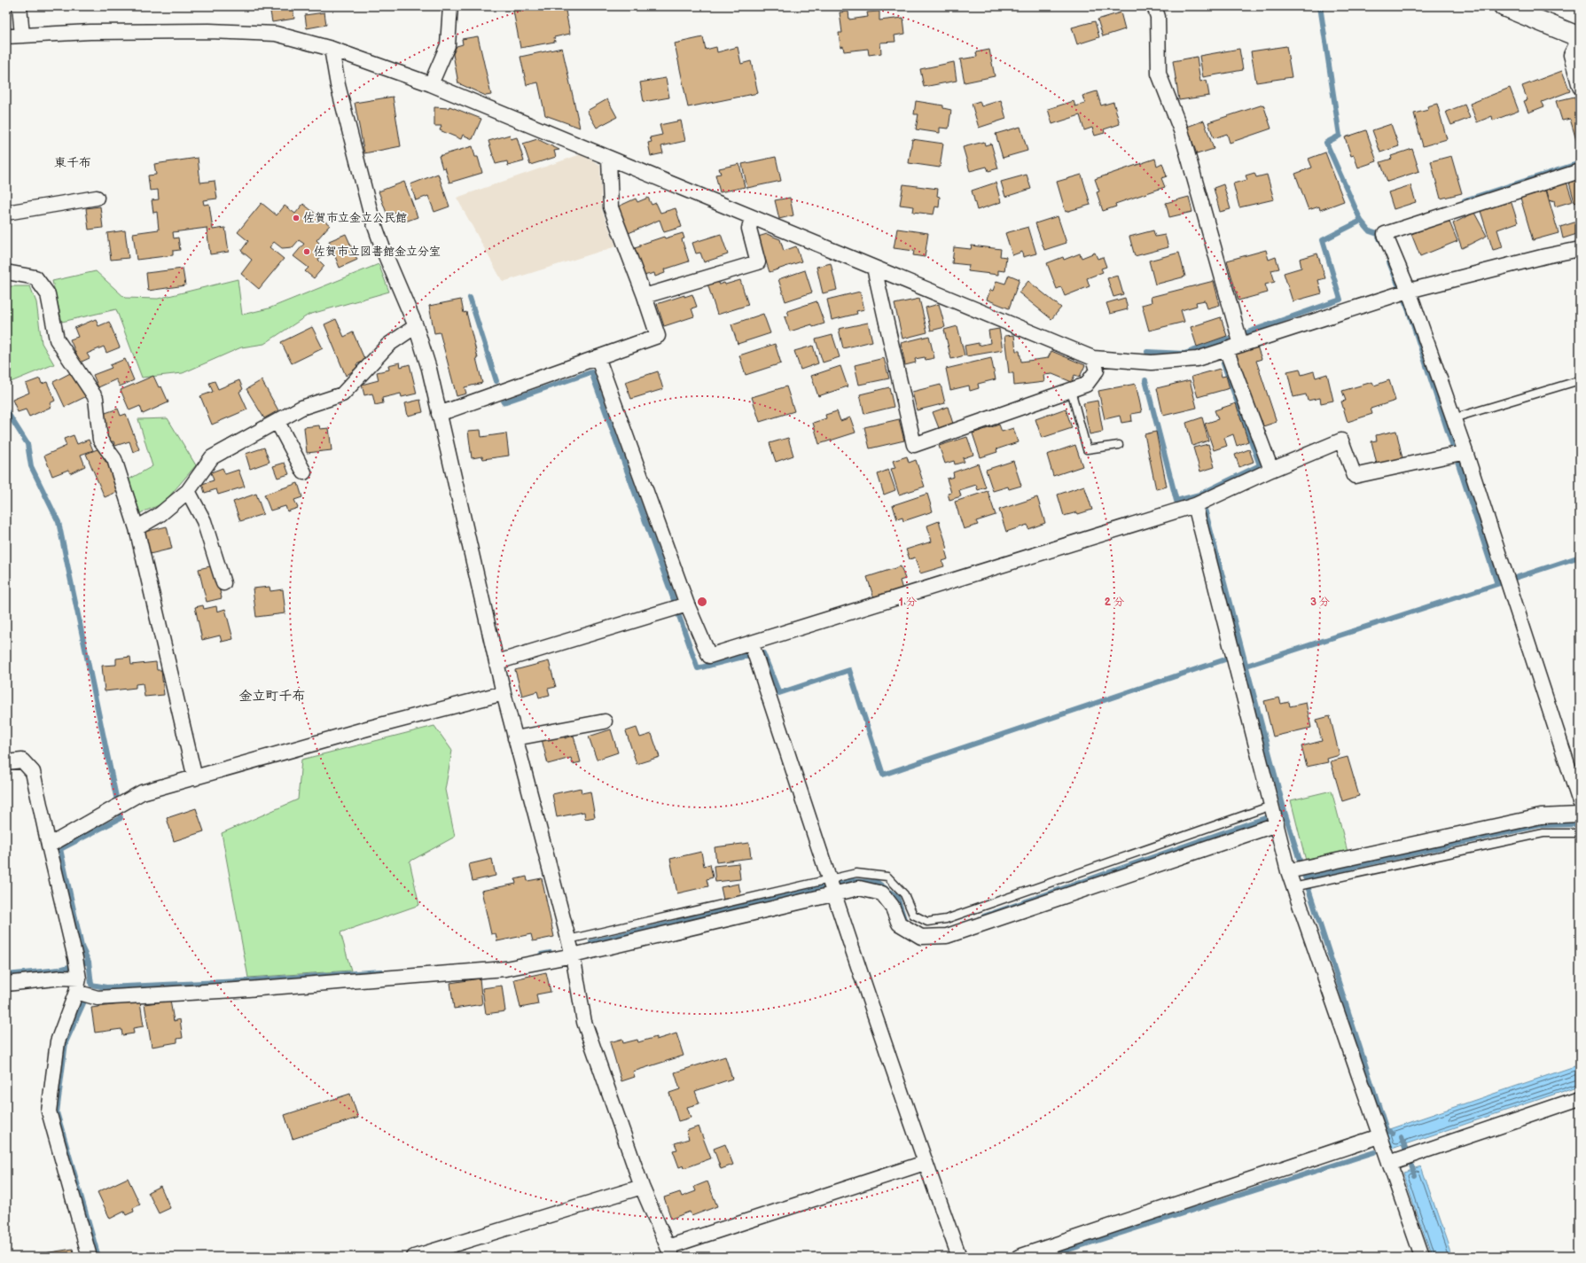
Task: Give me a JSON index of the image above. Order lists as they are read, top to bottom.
{
  "districts": ["東千布", "金立町千布"],
  "places": ["佐賀市立金立公民館", "佐賀市立図書館金立分室"],
  "rings": ["1 分", "2 分", "3 分"]
}
